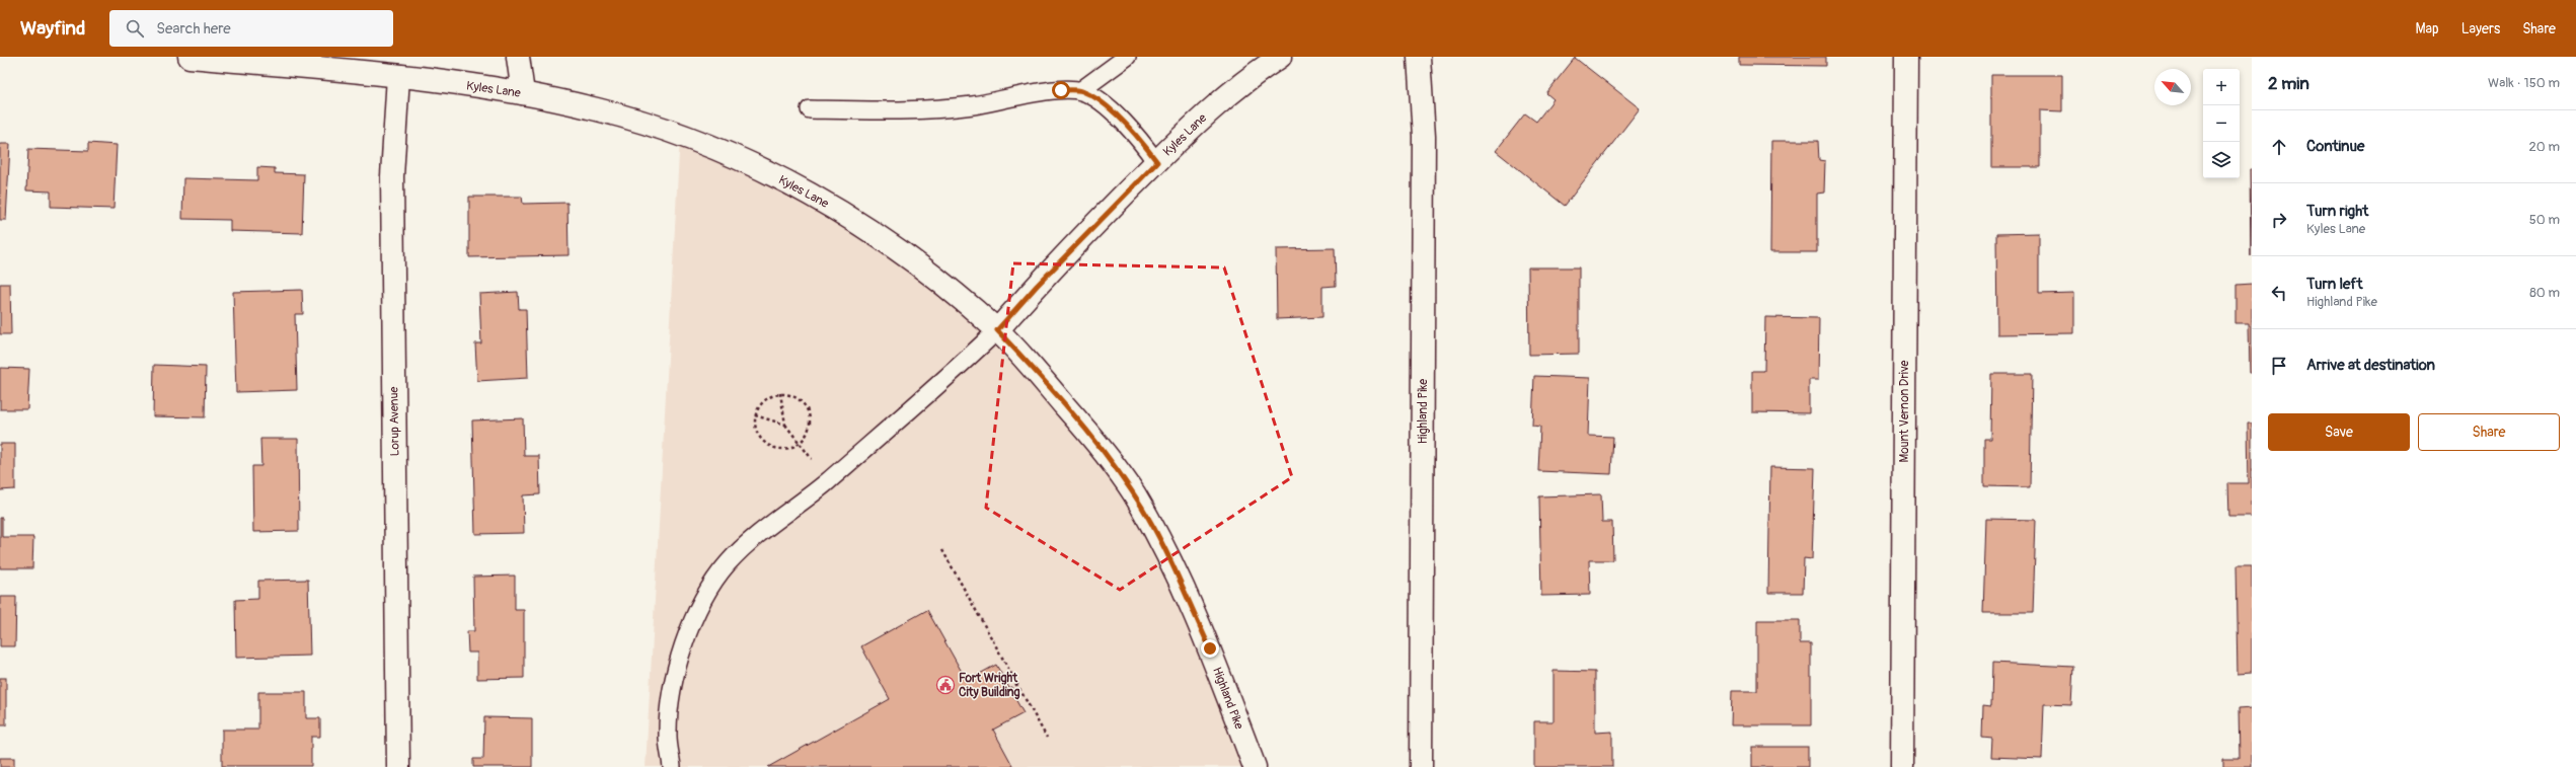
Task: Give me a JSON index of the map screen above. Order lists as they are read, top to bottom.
{
  "streets": {
    "street": [
      "Kyles Lane",
      "Highland Pike",
      "Mount Vernon Drive",
      "Lorup Avenue"
    ]
  },
  "crossings": [
    ["Kyles Lane", "Highland Pike"],
    ["Kyles Lane", "Lorup Avenue"]
  ],
  "places": {
    "public building": ["Fort Wright City Building"]
  },
  "north": "top left",
  "page": {
    "header": "Wayfind",
    "search": "Search here",
    "nav": ["Map", "Layers", "Share"],
    "heading": ["2 min", "Walk · 150 m"],
    "map_buttons": ["+", "−"],
    "list": [
      ["Continue", "20 m"],
      ["Turn right", "Kyles Lane", "50 m"],
      ["Turn left", "Highland Pike", "80 m"],
      "Arrive at destination"
    ],
    "buttons": ["Save", "Share"]
  }
}
